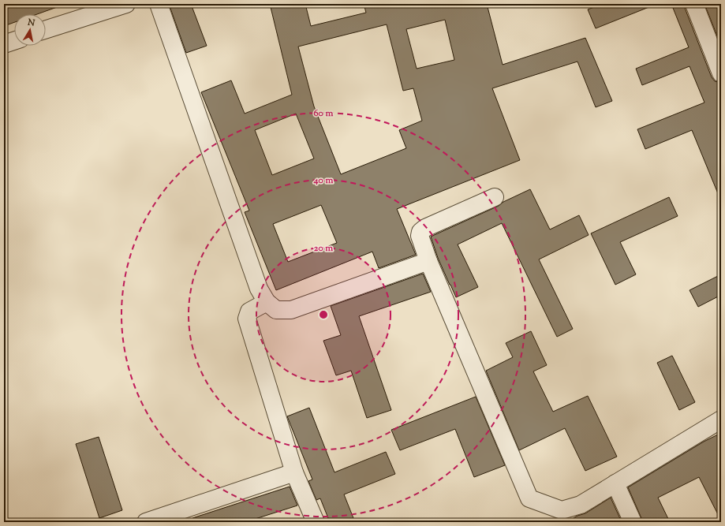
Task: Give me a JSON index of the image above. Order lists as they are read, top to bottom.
{
  "north": "top",
  "rings": ["60 m", "40 m", "20 m"]
}
